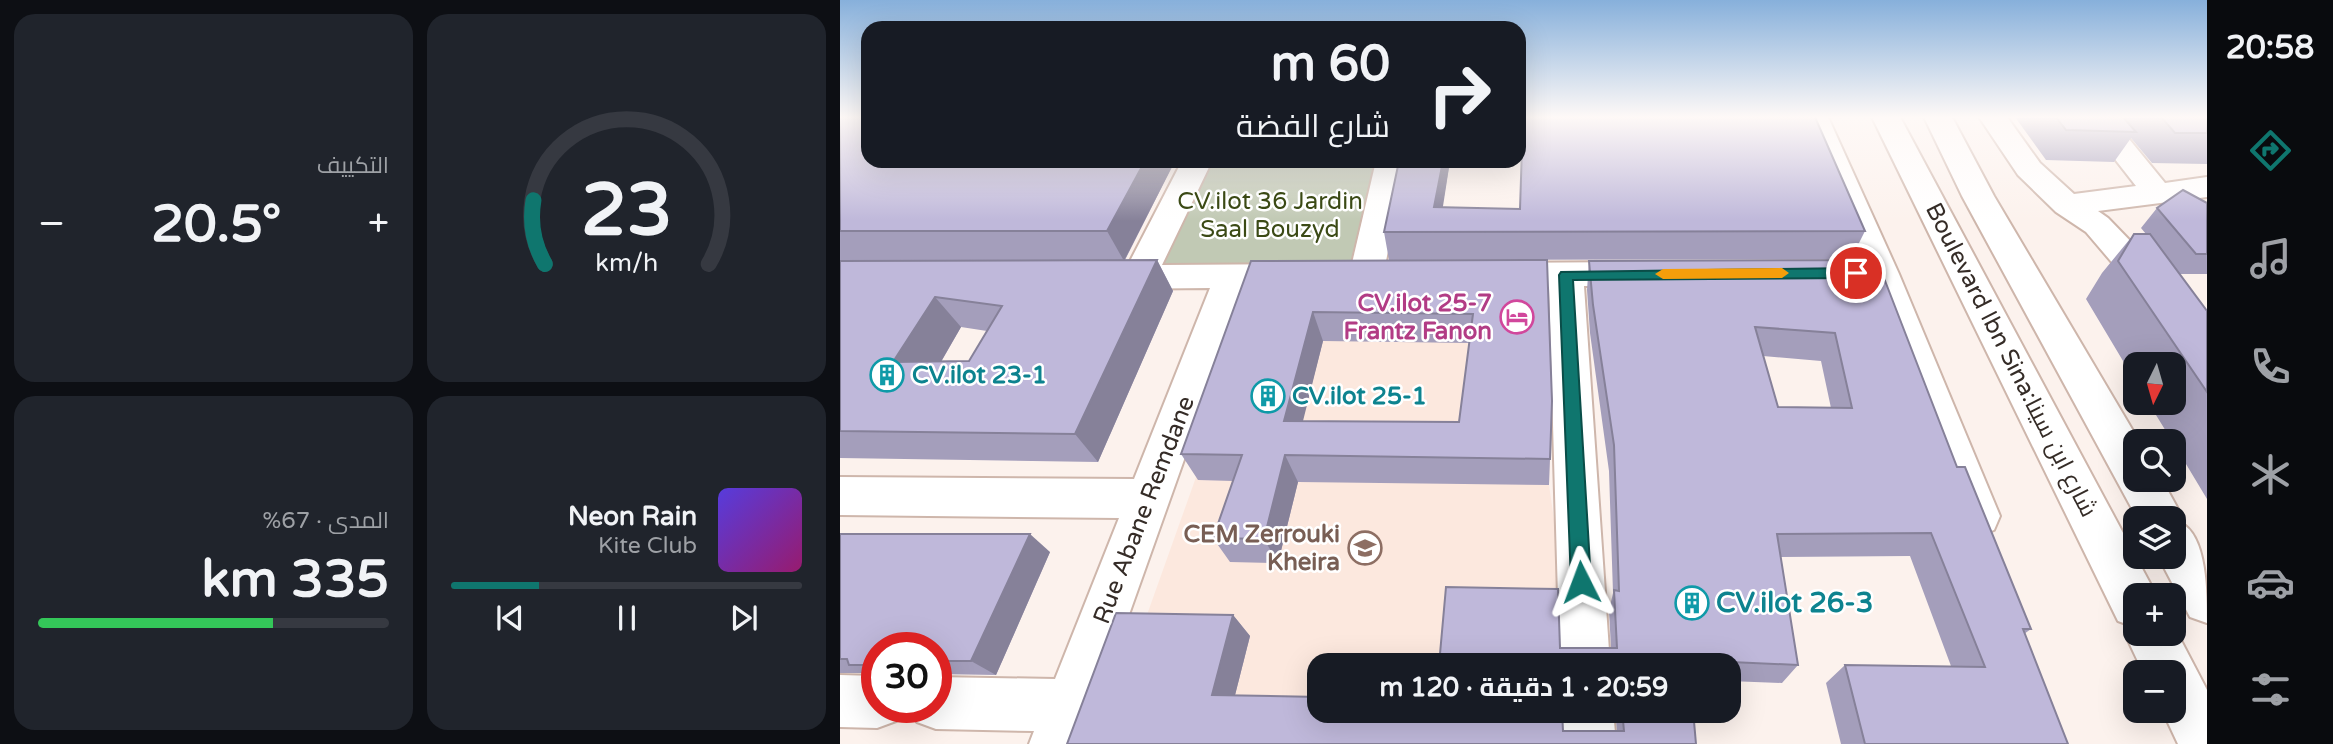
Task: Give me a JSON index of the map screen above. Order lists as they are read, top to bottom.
{
  "streets": {
    "street": ["Boulevard Ibn Sina:شارع ابن سينا", "Rue Abane Remdane"]
  },
  "parks": ["CV.ilot 36 Jardin Saal Bouzyd"],
  "places": {
    "hotel": ["CV.ilot 25-7 Frantz Fanon"],
    "building": ["CV.ilot 23-1", "CV.ilot 25-1", "CV.ilot 26-3"],
    "school or university": ["CEM Zerrouki Kheira"]
  },
  "north": "bottom",
  "page": {
    "tabs": "20:58",
    "tile": [
      "التكييف",
      ["المدى · 67%", "335 km"]
    ],
    "turn": ["60 m", "شارع الفضة"],
    "heat": ["−", "20.5°", "+"],
    "map_buttons": ["+", "−"],
    "song": ["Neon Rain", "Kite Club"],
    "limit": "30",
    "trip": "20:59 · 1 دقيقة · 120 m",
    "gauge": ["23", "km/h"]
  }
}
